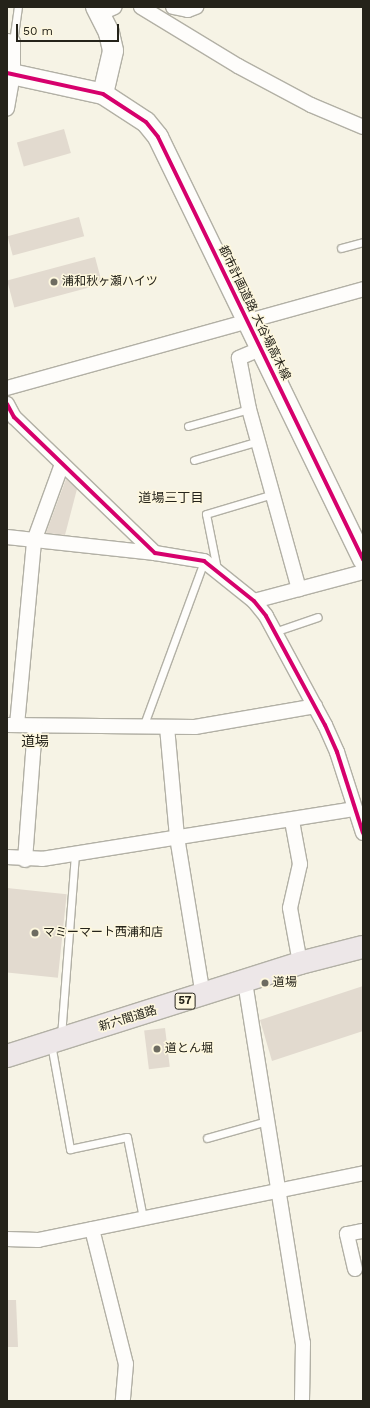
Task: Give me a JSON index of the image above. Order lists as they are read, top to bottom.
{
  "streets": {
    "main road": ["57", "新六間道路"],
    "street": ["都市計画道路 大谷場高木線"]
  },
  "districts": ["道場三丁目", "道場"],
  "places": [
    "浦和秋ヶ瀬ハイツ",
    "マミーマート西浦和店",
    "道場",
    "道とん堀"
  ],
  "scale_bar": "50 m"
}
